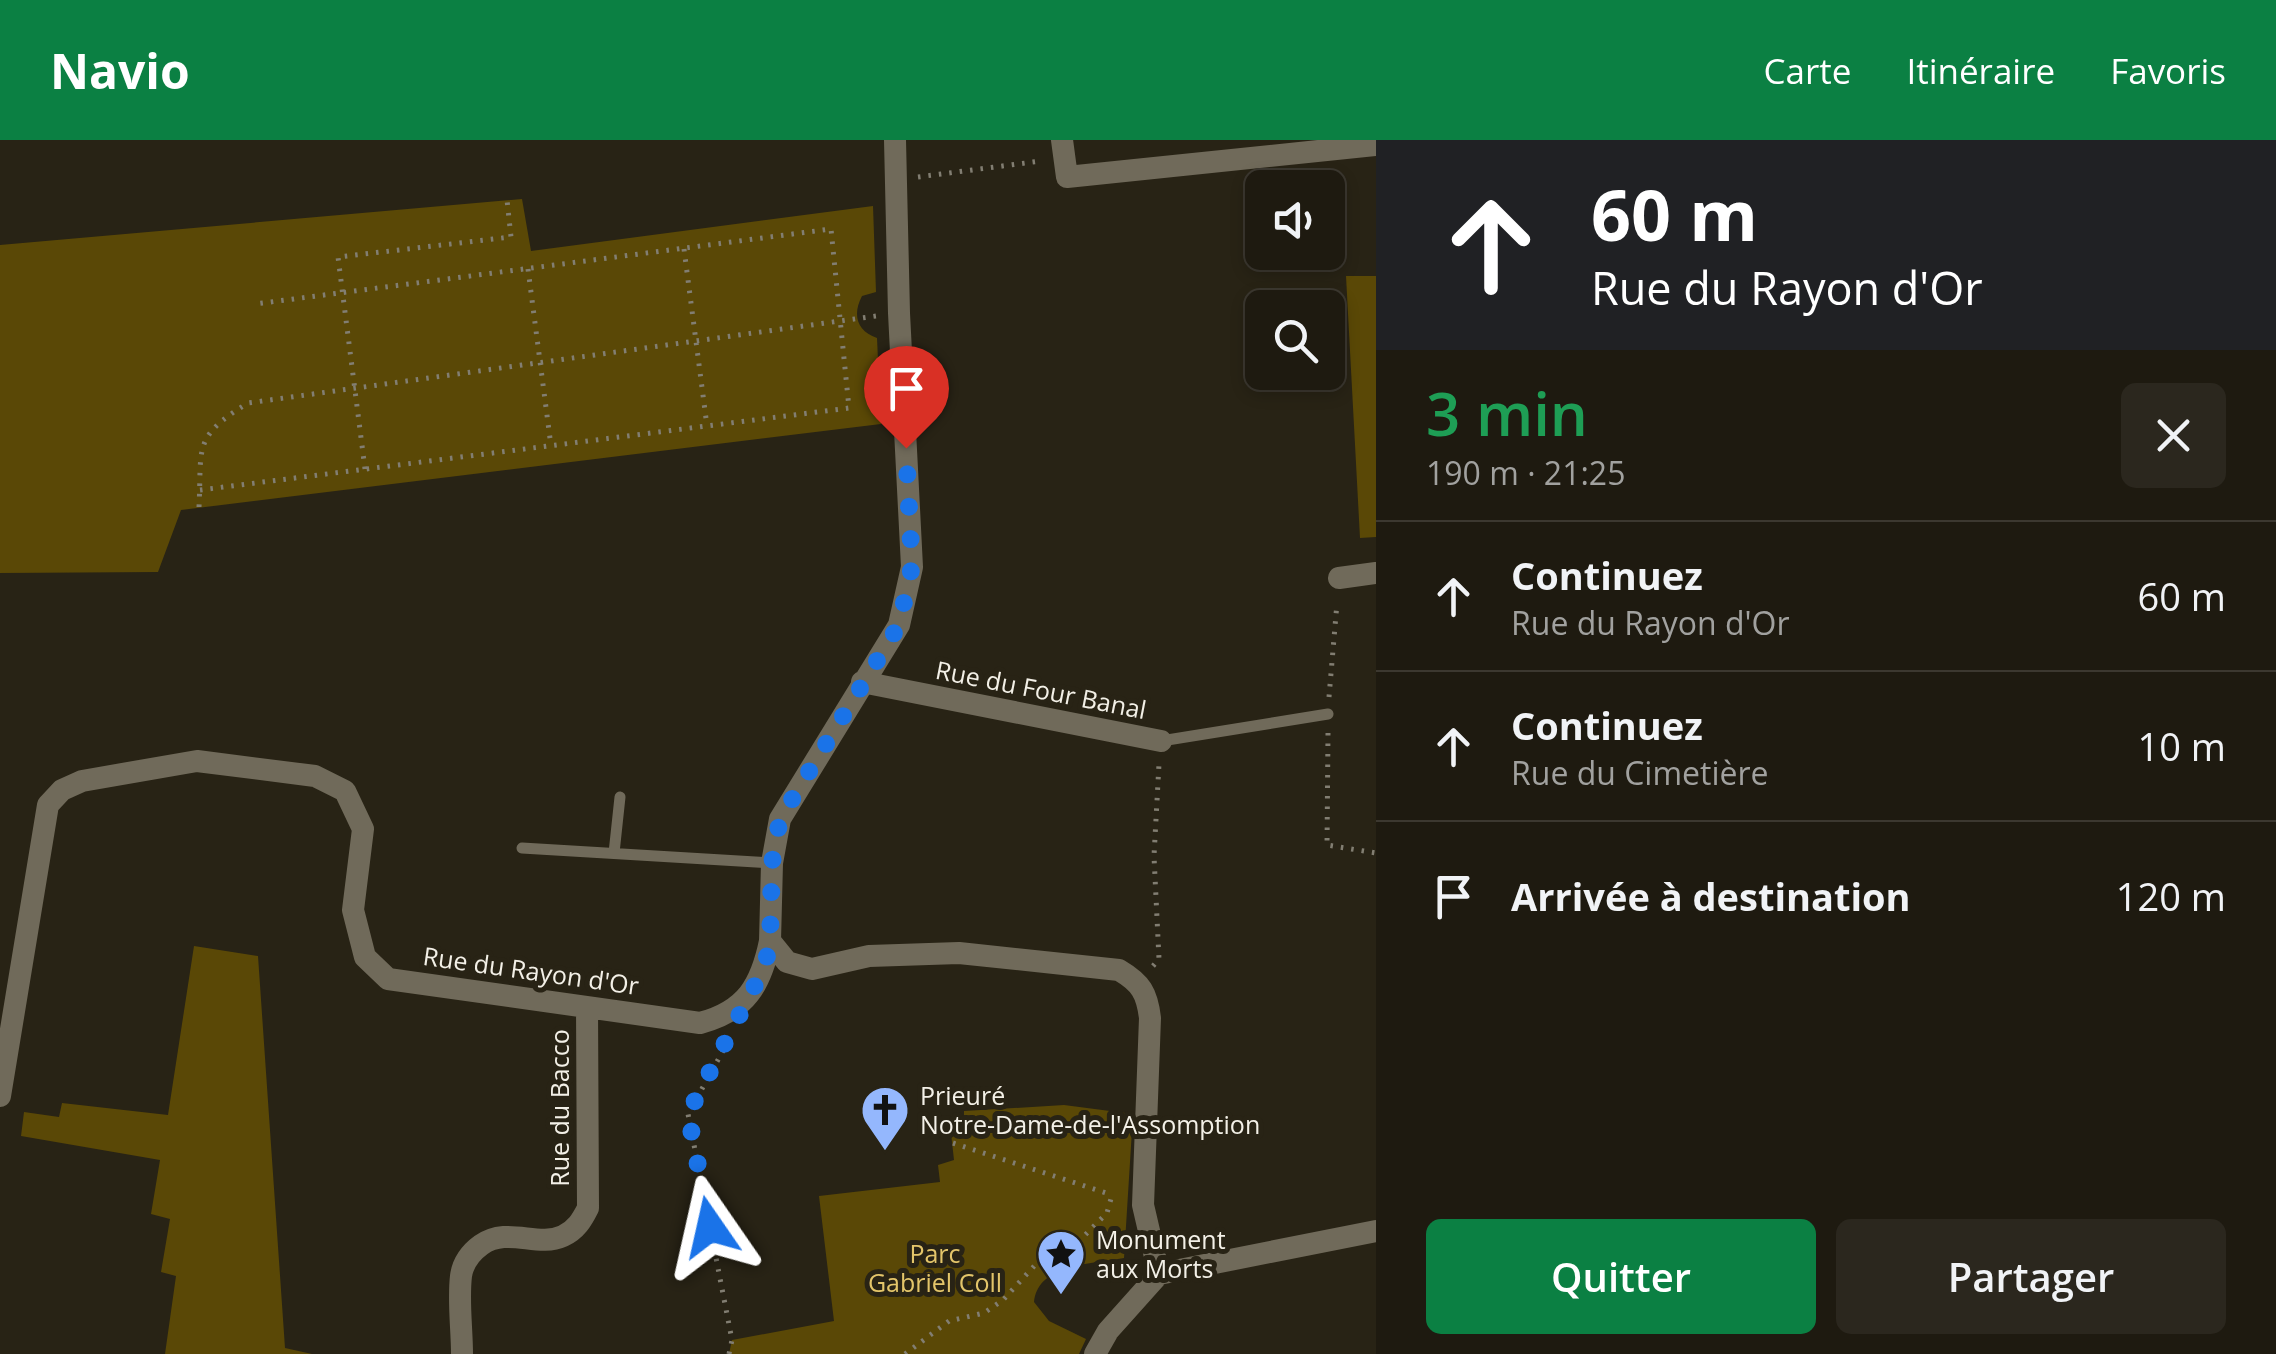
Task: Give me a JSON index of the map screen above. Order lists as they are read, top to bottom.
{
  "streets": {
    "street": ["Rue du Four Banal", "Rue du Rayon d'Or", "Rue du Bacco"]
  },
  "crossings": [
    ["Rue du Rayon d'Or", "Rue du Bacco"]
  ],
  "parks": ["Parc Gabriel Coll"],
  "places": {
    "church": ["Prieuré Notre-Dame-de-l'Assomption"],
    "place": ["Monument aux Morts"]
  },
  "page": {
    "header": "Navio",
    "nav": ["Carte", "Itinéraire", "Favoris"],
    "turn": ["60 m", "Rue du Rayon d'Or"],
    "heading": ["3 min", "190 m · 21:25"],
    "list": [
      {
        "name": "Continuez",
        "note": "Rue du Rayon d'Or",
        "value": "60 m"
      },
      {
        "name": "Continuez",
        "note": "Rue du Cimetière",
        "value": "10 m"
      },
      {
        "name": "Arrivée à destination",
        "value": "120 m"
      }
    ],
    "buttons": ["Quitter", "Partager"]
  }
}
